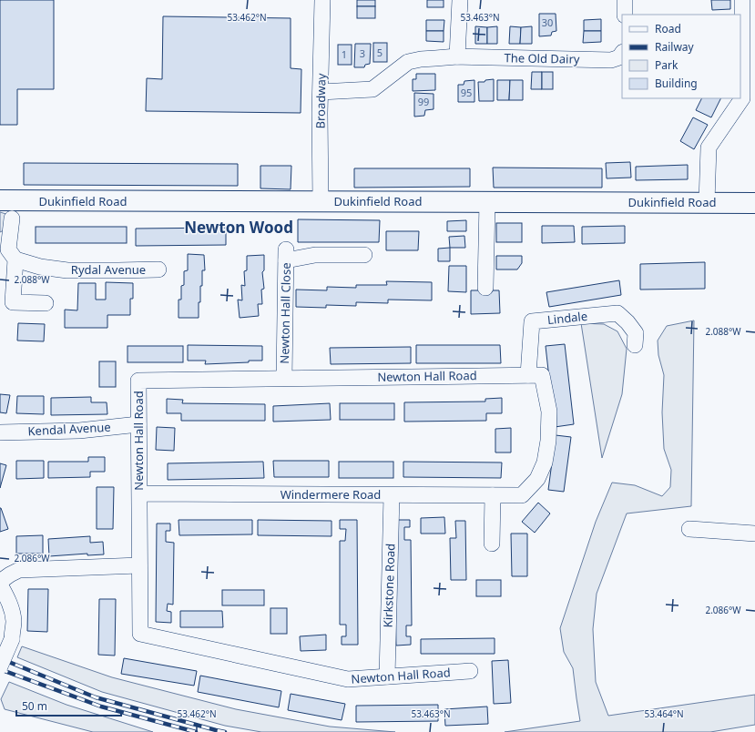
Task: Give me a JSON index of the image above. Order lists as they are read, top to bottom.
{
  "streets": {
    "main road": ["Dukinfield Road"],
    "street": [
      "The Old Dairy",
      "Broadway",
      "Rydal Avenue",
      "Newton Hall Close",
      "Lindale",
      "Newton Hall Road",
      "Kendal Avenue",
      "Windermere Road",
      "Kirkstone Road"
    ]
  },
  "crossings": [
    ["The Old Dairy", "Broadway"],
    ["Broadway", "Dukinfield Road"],
    ["Newton Hall Close", "Newton Hall Road"],
    ["Lindale", "Newton Hall Road"],
    ["Newton Hall Road", "Kendal Avenue"],
    ["Newton Hall Road", "Windermere Road"],
    ["Newton Hall Road", "Kirkstone Road"],
    ["Windermere Road", "Kirkstone Road"]
  ],
  "districts": ["Newton Wood"],
  "house_numbers": [
    "30",
    "5",
    "3",
    "1",
    "95",
    "99"
  ],
  "legend": [
    "Road",
    "Railway",
    "Park",
    "Building"
  ],
  "scale_bar": "50 m",
  "coordinates": [
    "53.462°N",
    "53.463°N",
    "2.088°W",
    "2.086°W",
    "53.464°N"
  ]
}
